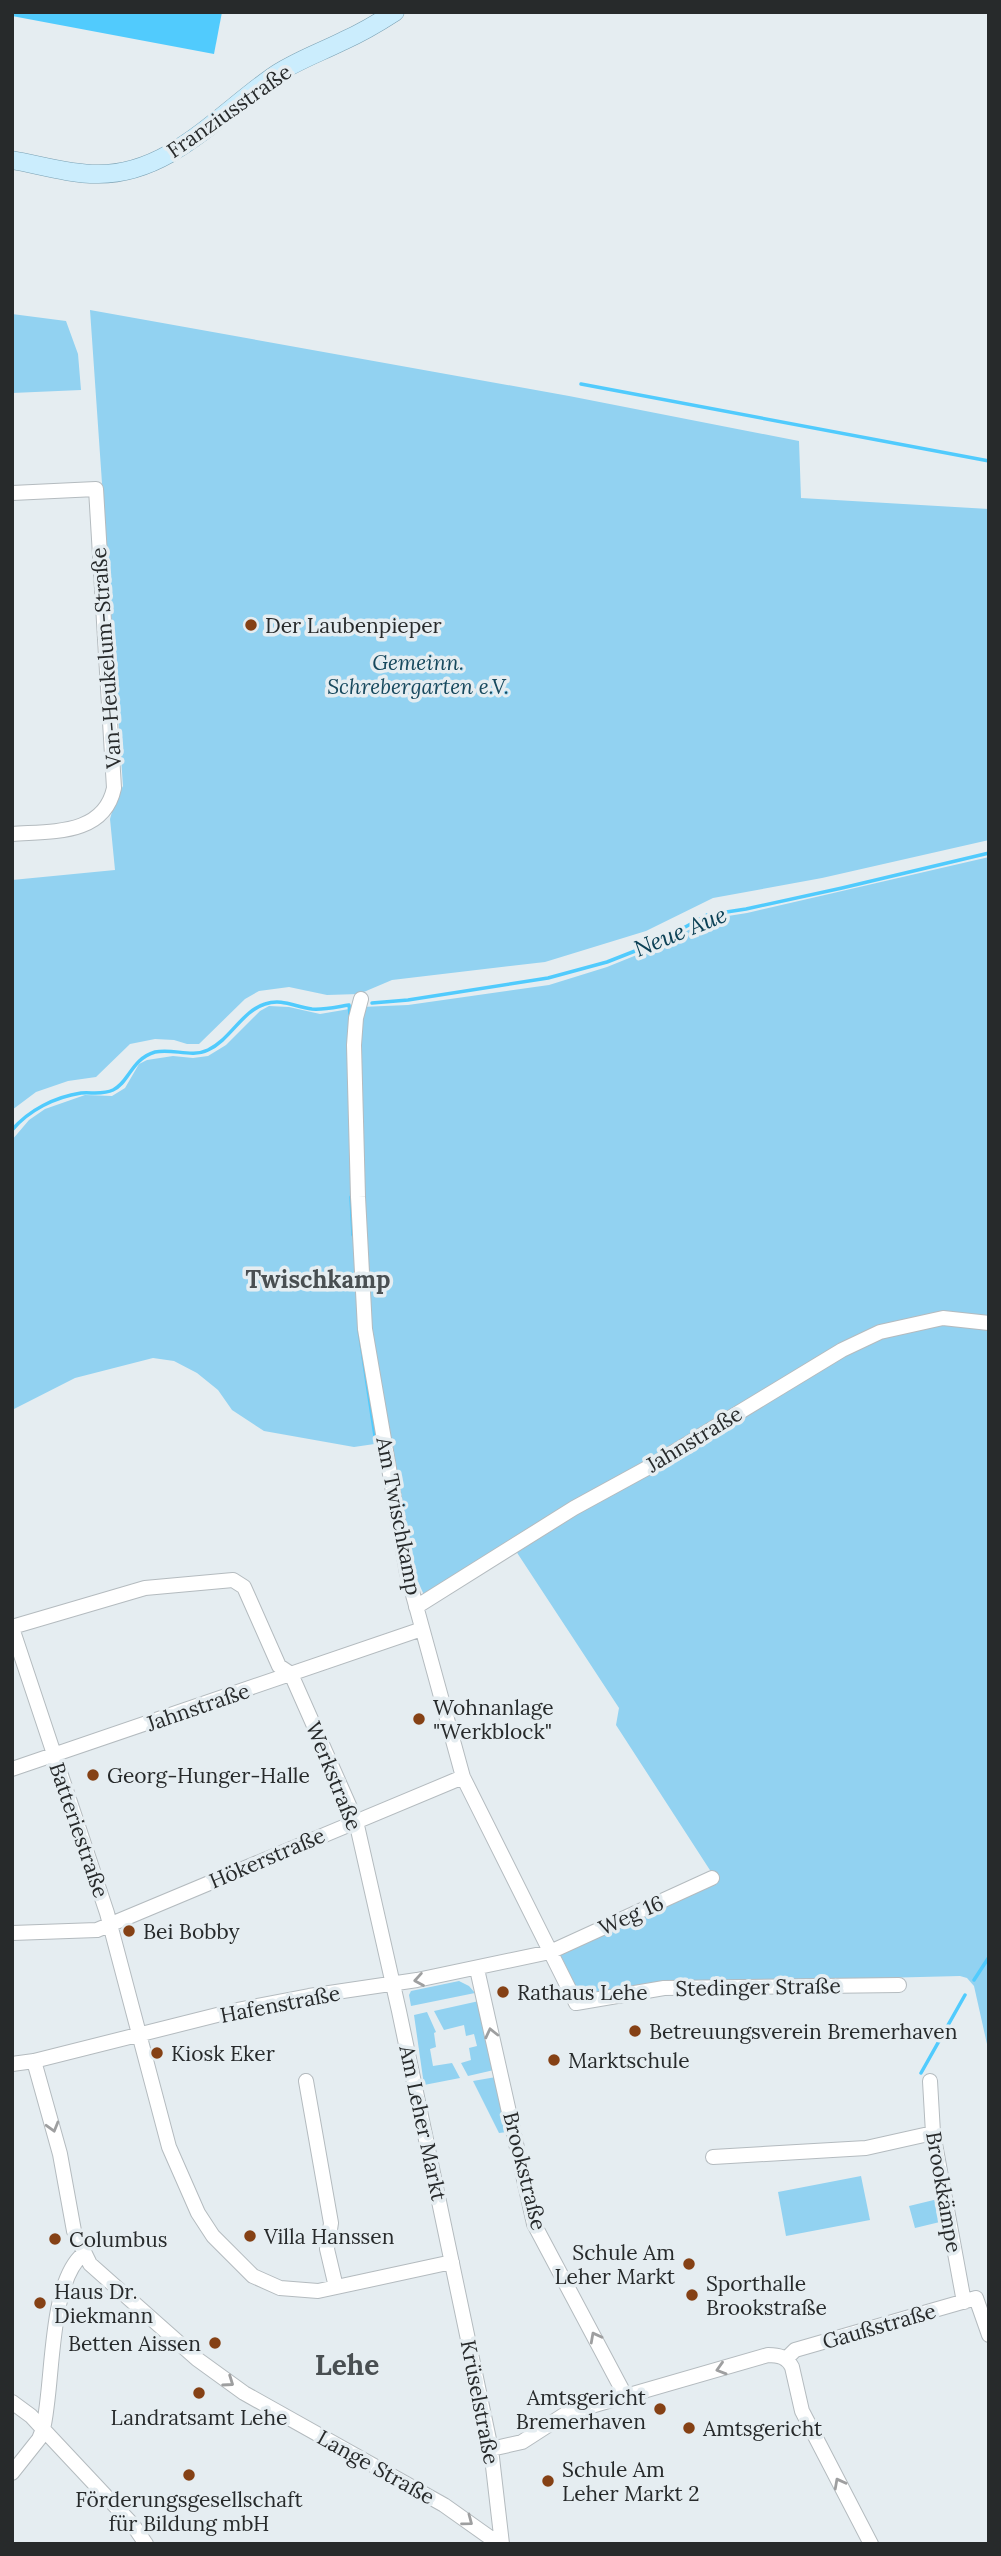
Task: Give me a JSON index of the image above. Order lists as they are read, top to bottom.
{
  "streets": {
    "main road": ["Franziusstraße"],
    "street": [
      "Van-Heukelum-Straße",
      "Jahnstraße",
      "Am Twischkamp",
      "Werkstraße",
      "Batteriestraße",
      "Hökerstraße",
      "Weg 16",
      "Stedinger Straße",
      "Hafenstraße",
      "Am Leher Markt",
      "Brookstraße",
      "Brookkämpe",
      "Gaußstraße",
      "Krüselstraße",
      "Lange Straße"
    ]
  },
  "crossings": [
    ["Jahnstraße", "Am Twischkamp"],
    ["Jahnstraße", "Werkstraße"],
    ["Jahnstraße", "Batteriestraße"],
    ["Am Twischkamp", "Hökerstraße"],
    ["Am Twischkamp", "Weg 16"],
    ["Am Twischkamp", "Stedinger Straße"],
    ["Am Twischkamp", "Hafenstraße"],
    ["Werkstraße", "Batteriestraße"],
    ["Werkstraße", "Hökerstraße"],
    ["Werkstraße", "Hafenstraße"],
    ["Werkstraße", "Am Leher Markt"],
    ["Batteriestraße", "Hökerstraße"],
    ["Batteriestraße", "Hafenstraße"],
    ["Batteriestraße", "Am Leher Markt"],
    ["Batteriestraße", "Krüselstraße"],
    ["Weg 16", "Hafenstraße"],
    ["Hafenstraße", "Am Leher Markt"],
    ["Hafenstraße", "Brookstraße"],
    ["Hafenstraße", "Lange Straße"],
    ["Am Leher Markt", "Krüselstraße"],
    ["Brookkämpe", "Gaußstraße"],
    ["Krüselstraße", "Lange Straße"]
  ],
  "one_way": ["Brookstraße", "Lange Straße"],
  "districts": ["Twischkamp", "Lehe"],
  "water": ["Neue Aue"],
  "parks": ["Gemeinn. Schrebergarten e.V."],
  "places": [
    "Der Laubenpieper",
    "Wohnanlage \"Werkblock\"",
    "Georg-Hunger-Halle",
    "Bei Bobby",
    "Rathaus Lehe",
    "Betreuungsverein Bremerhaven",
    "Kiosk Eker",
    "Marktschule",
    "Villa Hanssen",
    "Columbus",
    "Schule Am Leher Markt",
    "Sporthalle Brookstraße",
    "Haus Dr. Diekmann",
    "Betten Aissen",
    "Landratsamt Lehe",
    "Amtsgericht Bremerhaven",
    "Amtsgericht",
    "Förderungsgesellschaft für Bildung mbH",
    "Schule Am Leher Markt 2"
  ]
}
